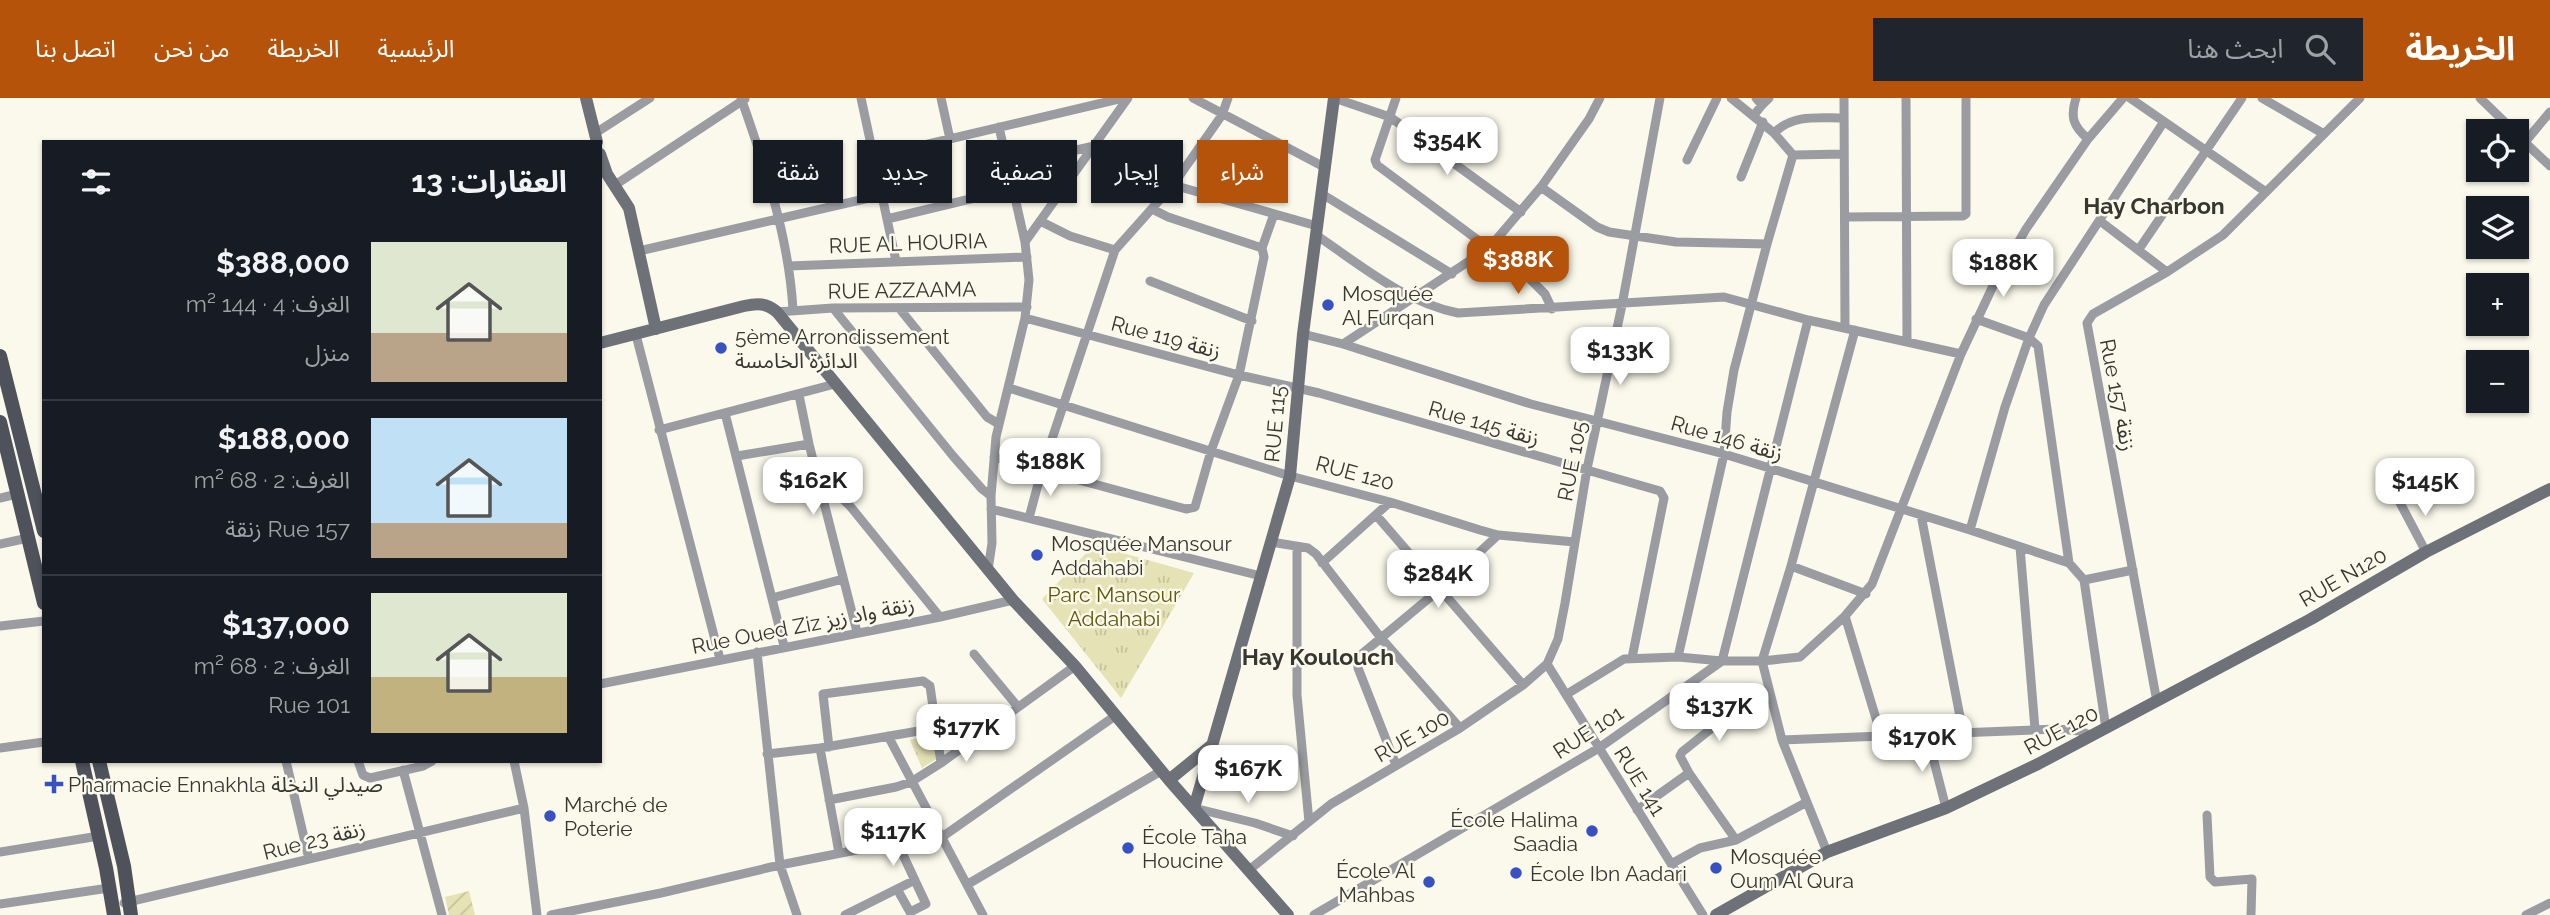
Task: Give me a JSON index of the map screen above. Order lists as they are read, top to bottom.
{
  "streets": {
    "street": [
      "RUE AL HOURIA",
      "RUE AZZAAMA",
      "Rue 119 زنقة",
      "Rue 157 زنقة",
      "Rue 145 زنقة",
      "RUE 115",
      "Rue 146 زنقة",
      "RUE 105",
      "RUE 120",
      "RUE N120",
      "Rue Oued Ziz زنقة واد زيز",
      "RUE 101",
      "RUE 100",
      "RUE 141",
      "Rue 23 زنقة"
    ]
  },
  "crossings": [
    ["Rue 119 زنقة", "Rue 145 زنقة"],
    ["Rue 119 زنقة", "RUE 115"],
    ["Rue 157 زنقة", "RUE 120"],
    ["Rue 157 زنقة", "RUE N120"],
    ["Rue 145 زنقة", "RUE 115"],
    ["Rue 145 زنقة", "RUE 105"],
    ["RUE 115", "Rue 146 زنقة"],
    ["RUE 115", "RUE 120"],
    ["Rue 146 زنقة", "RUE 105"],
    ["RUE 105", "RUE 120"],
    ["RUE 105", "RUE 100"],
    ["RUE 105", "RUE 141"],
    ["RUE 120", "RUE N120"],
    ["RUE 101", "RUE 141"],
    ["RUE 100", "RUE 141"]
  ],
  "districts": ["Hay Charbon", "Hay Koulouch"],
  "parks": ["Parc Mansour Addahabi"],
  "places": {
    "other": [
      "Mosquée Al Furqan",
      "5ème Arrondissement الدائرة الخامسة",
      "Mosquée Mansour Addahabi",
      "Marché de Poterie",
      "École Halima Saadia",
      "École Taha Houcine",
      "Mosquée Oum Al Qura",
      "École Ibn Aadari",
      "École Al Mahbas"
    ],
    "health": ["Pharmacie Ennakhla صيدلي النخلة"]
  },
  "page": {
    "header": "الخريطة",
    "search": "ابحث هنا",
    "nav": [
      "الرئيسية",
      "الخريطة",
      "من نحن",
      "اتصل بنا"
    ],
    "price": [
      "$354K",
      "$388K",
      "$188K",
      "$133K",
      "$188K",
      "$162K",
      "$145K",
      "$284K",
      "$137K",
      "$177K",
      "$170K",
      "$167K",
      "$117K"
    ],
    "map_buttons": ["+", "−"],
    "chip": [
      "شراء",
      "إيجار",
      "تصفية",
      "جديد",
      "شقة"
    ],
    "heading": "العقارات: 13",
    "list": [
      {
        "name": "$388,000",
        "note": "الغرف: 4 · 144 m² · منزل"
      },
      {
        "name": "$188,000",
        "note": "الغرف: 2 · 68 m² · Rue 157 زنقة"
      },
      {
        "name": "$137,000",
        "note": "الغرف: 2 · 68 m² · Rue 101"
      }
    ]
  }
}
